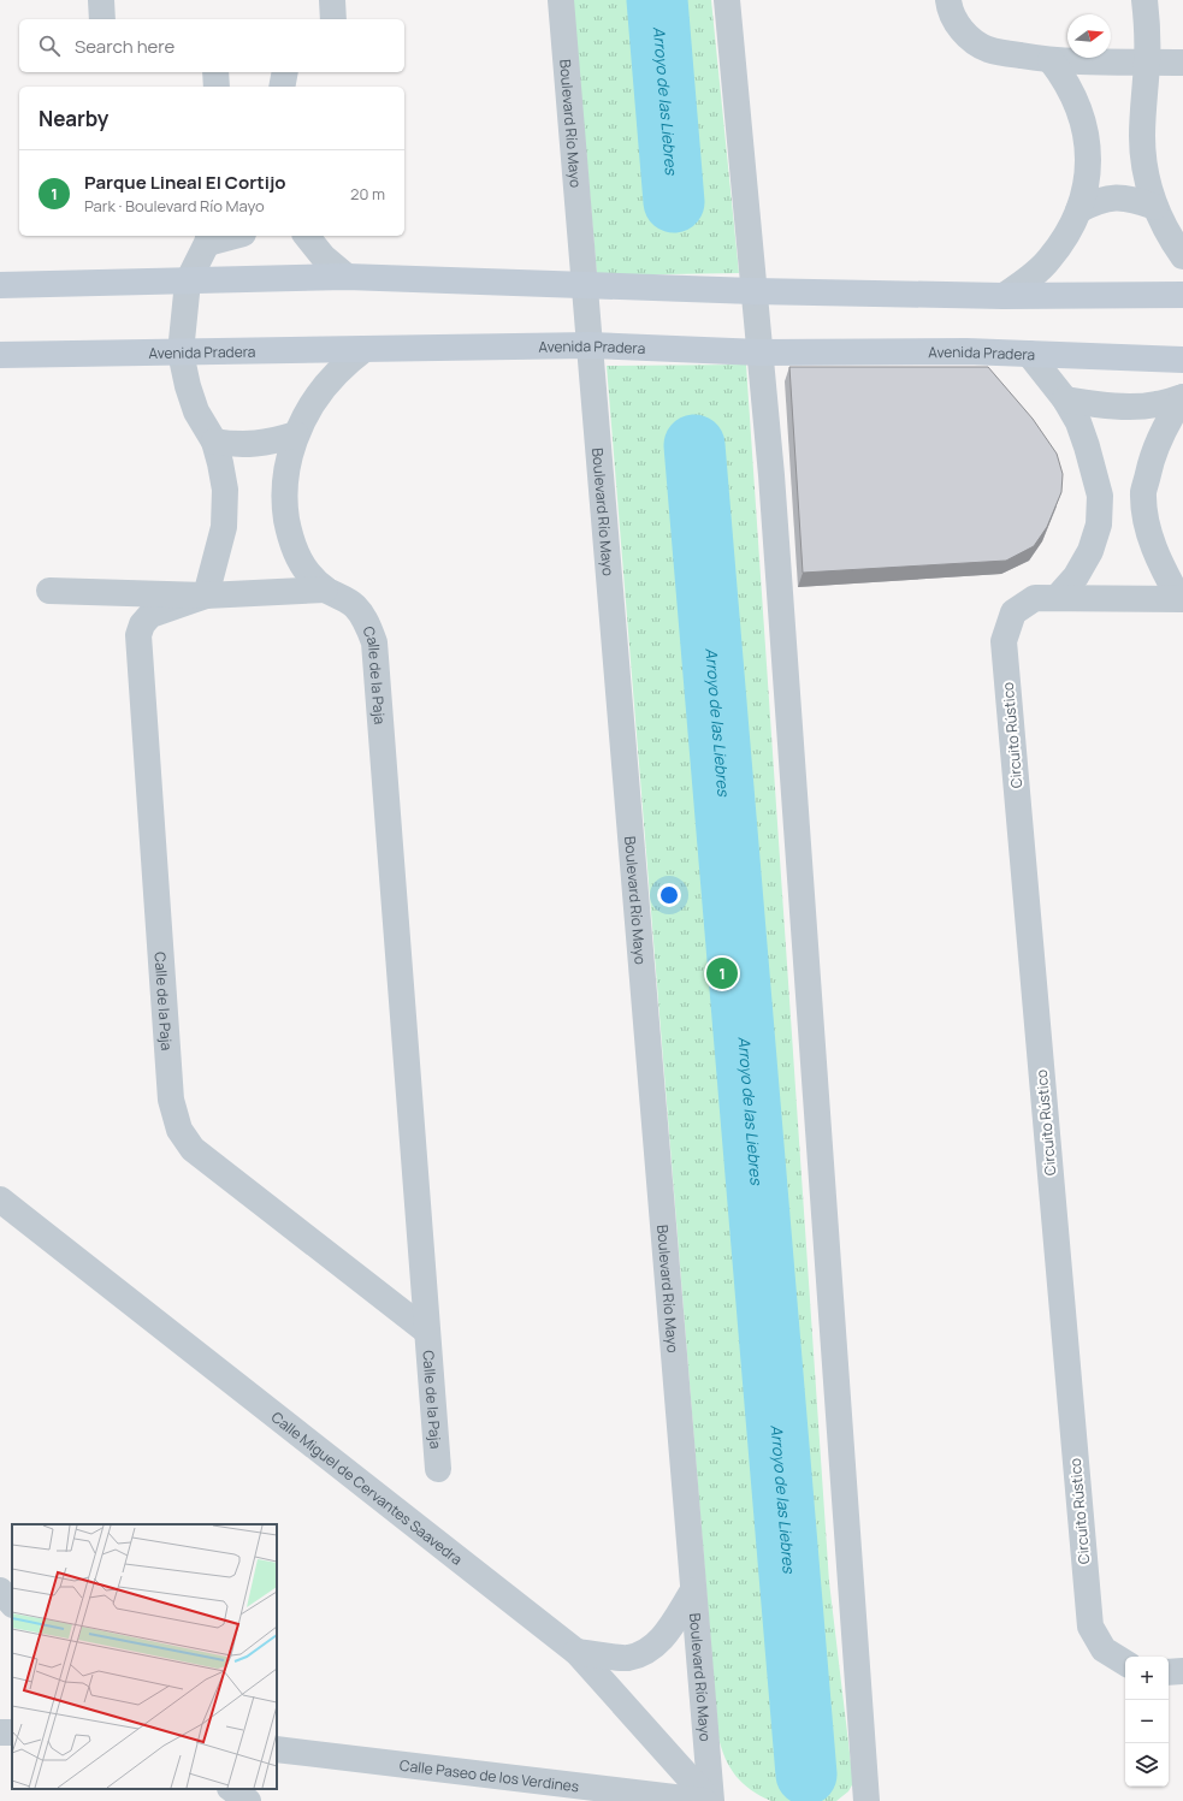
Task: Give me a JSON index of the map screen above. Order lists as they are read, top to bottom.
{
  "streets": {
    "street": [
      "Boulevard Río Mayo",
      "Avenida Pradera",
      "Calle de la Paja",
      "Circuito Rústico",
      "Calle Miguel de Cervantes Saavedra",
      "Calle Paseo de los Verdines"
    ]
  },
  "crossings": [
    ["Boulevard Río Mayo", "Avenida Pradera"],
    ["Boulevard Río Mayo", "Calle Miguel de Cervantes Saavedra"],
    ["Avenida Pradera", "Calle de la Paja"]
  ],
  "water": ["Arroyo de las Liebres"],
  "north": "right",
  "page": {
    "search": "Search here",
    "heading": "Nearby",
    "list": [
      {
        "mark": "1",
        "name": "Parque Lineal El Cortijo",
        "note": "Park · Boulevard Río Mayo",
        "value": "20 m"
      }
    ],
    "pins": "1",
    "map_buttons": ["+", "−"]
  }
}
